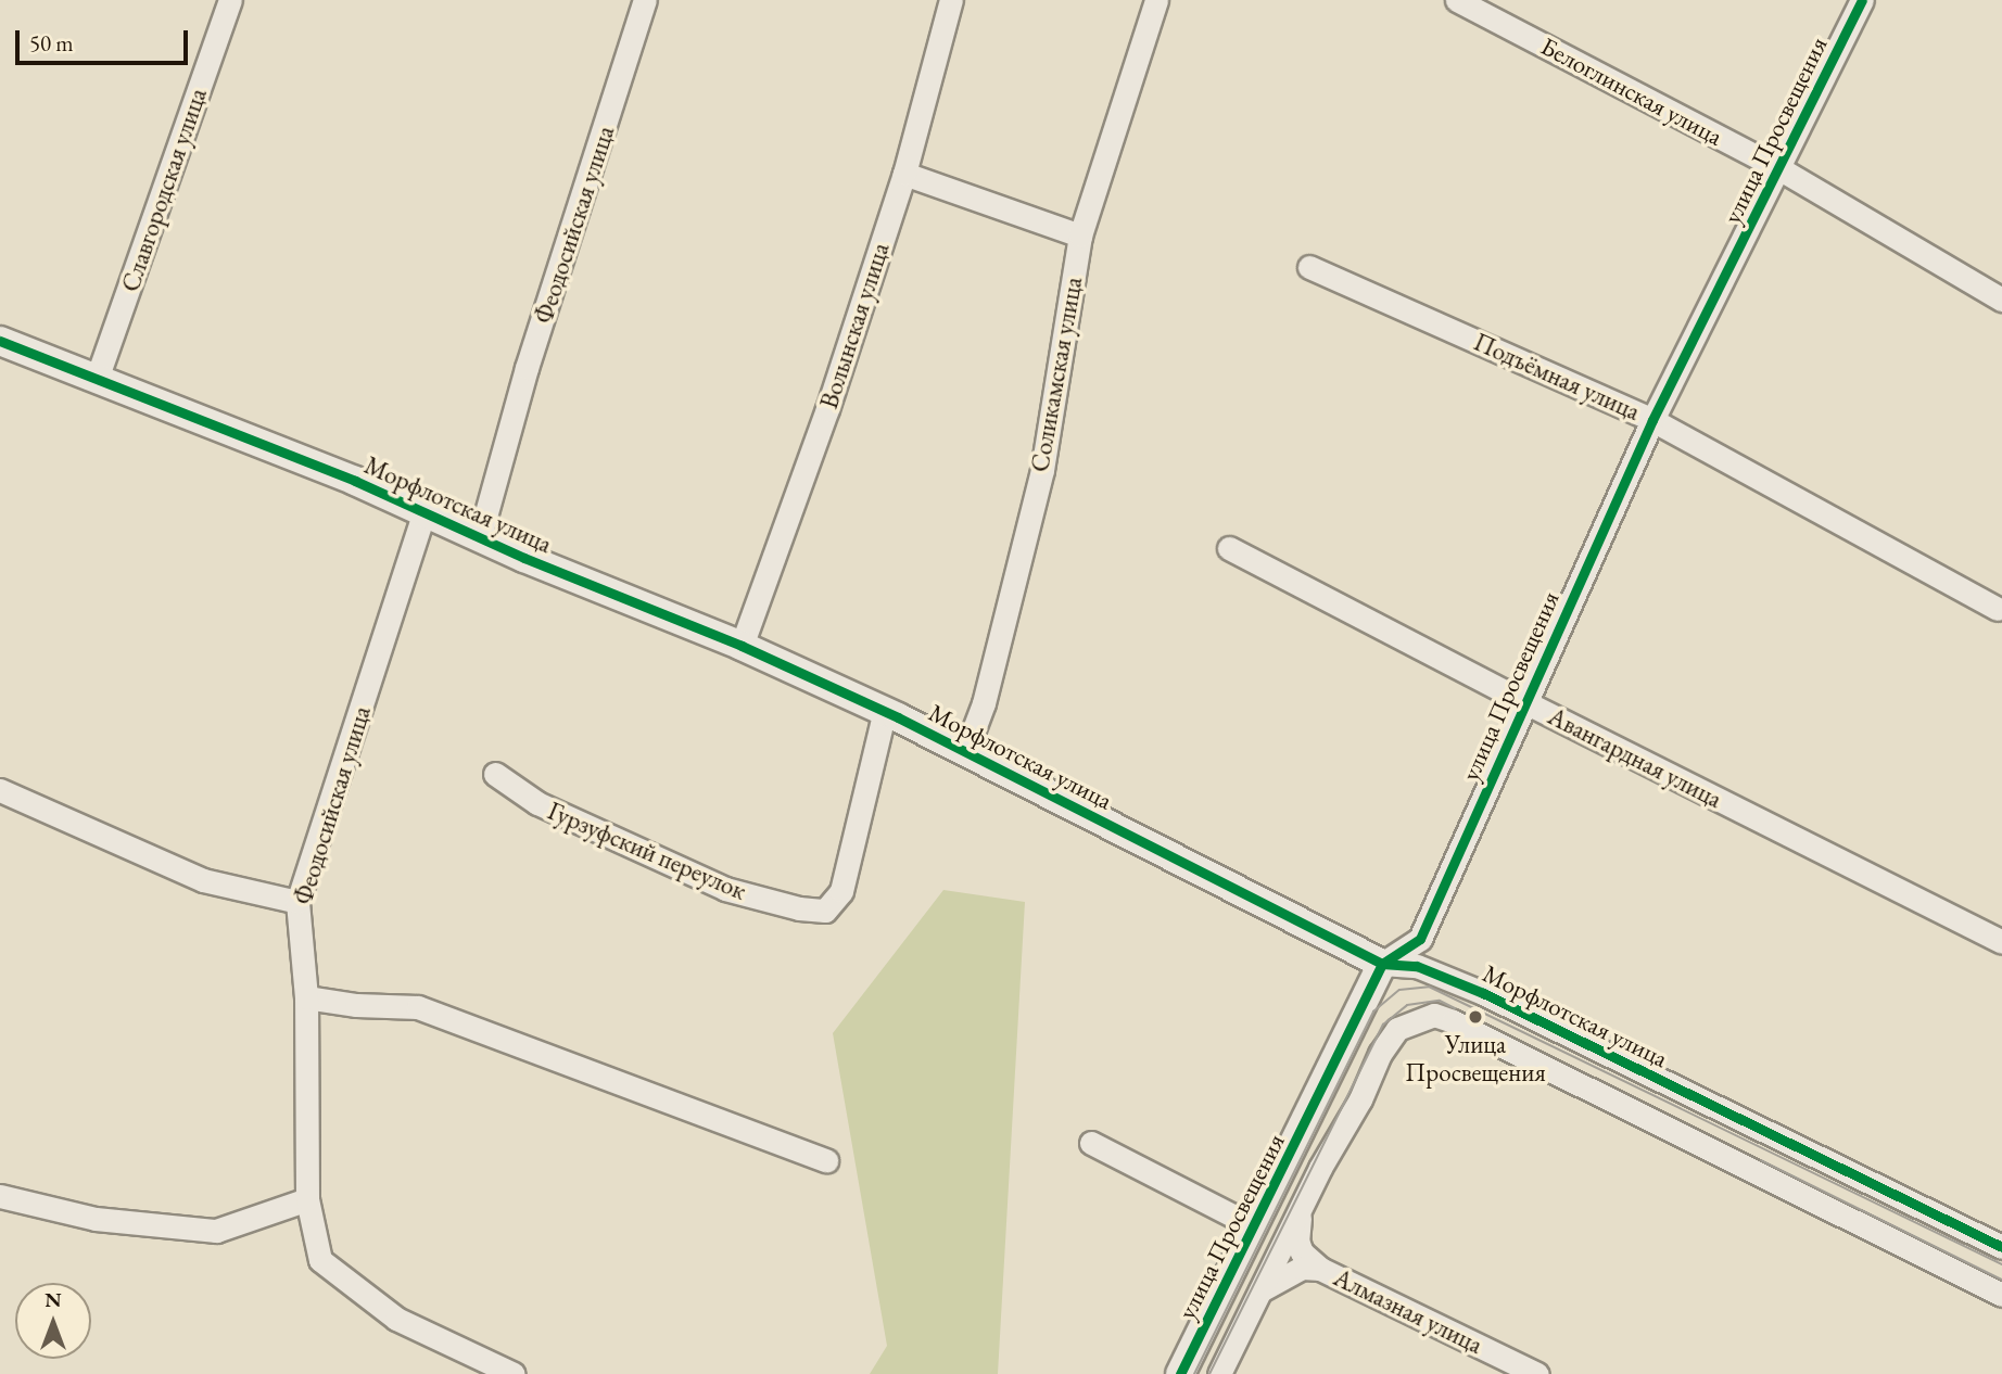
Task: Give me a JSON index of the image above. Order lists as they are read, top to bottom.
{
  "streets": {
    "street": [
      "Белоглинская улица",
      "улица Просвещения",
      "Славгородская улица",
      "Феодосийская улица",
      "Волынская улица",
      "Соликамская улица",
      "Подъёмная улица",
      "Морфлотская улица",
      "Авангардная улица",
      "Гурзуфский переулок",
      "Алмазная улица"
    ]
  },
  "crossings": [
    ["Белоглинская улица", "улица Просвещения"],
    ["улица Просвещения", "Подъёмная улица"],
    ["улица Просвещения", "Морфлотская улица"],
    ["улица Просвещения", "Авангардная улица"],
    ["Славгородская улица", "Морфлотская улица"],
    ["Феодосийская улица", "Морфлотская улица"],
    ["Волынская улица", "Морфлотская улица"],
    ["Соликамская улица", "Морфлотская улица"],
    ["Морфлотская улица", "Гурзуфский переулок"]
  ],
  "places": ["Улица Просвещения"],
  "scale_bar": "50 m",
  "north": "top"
}
